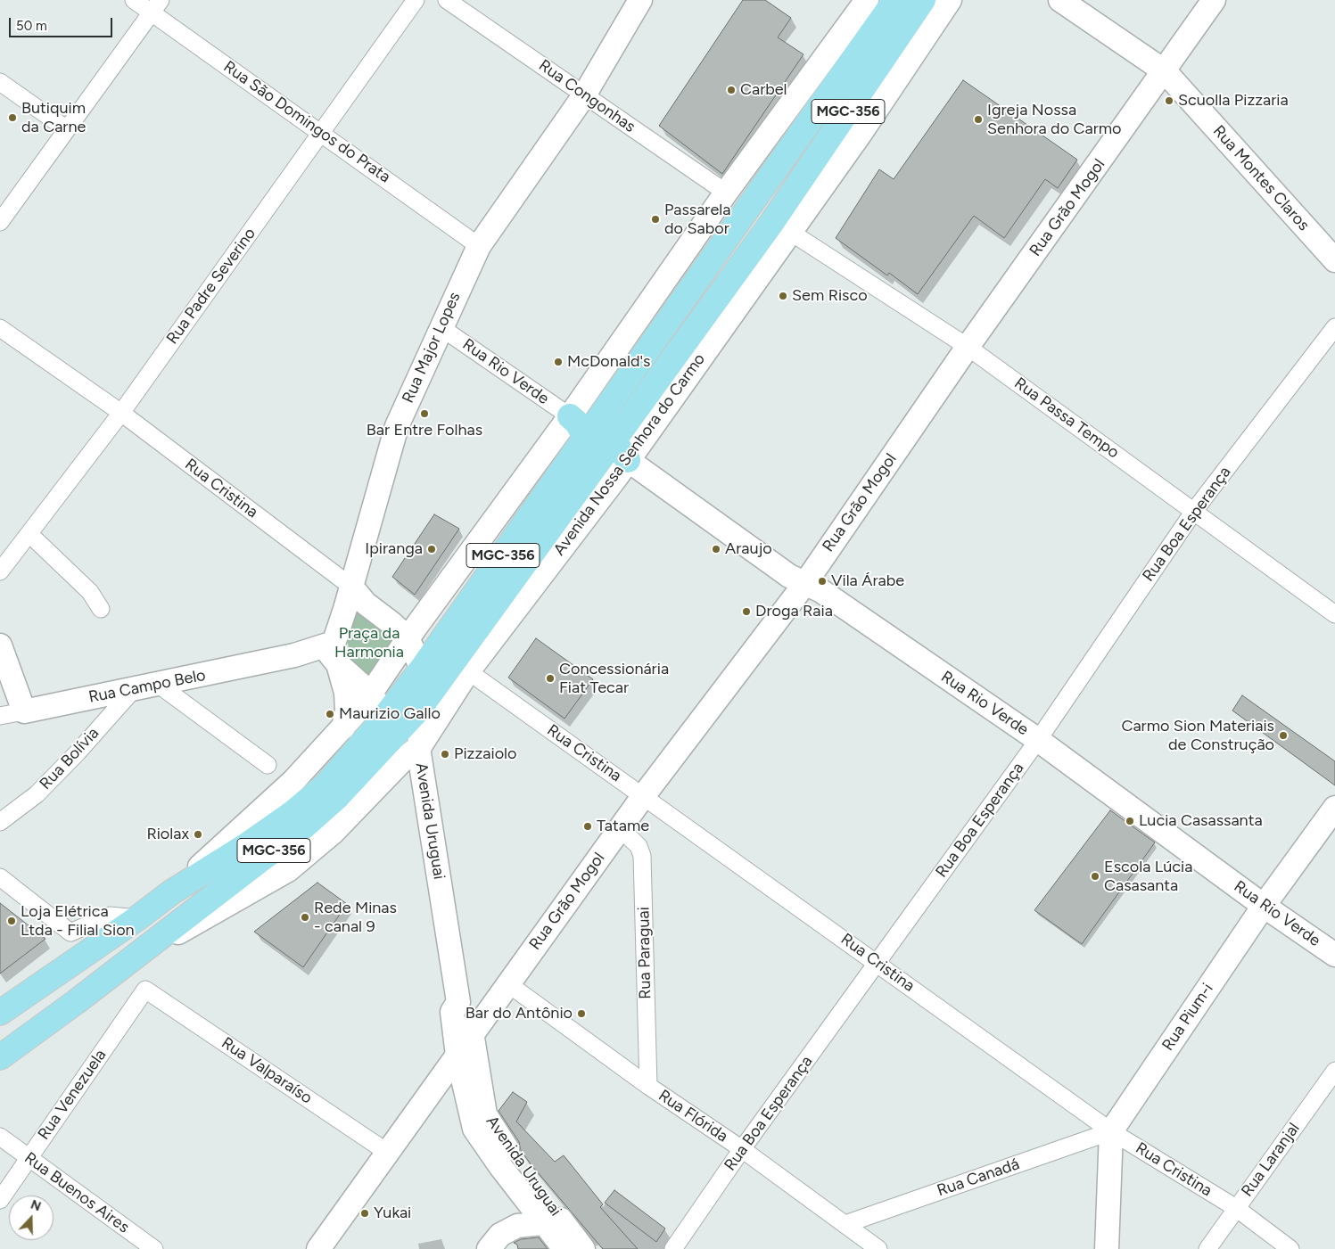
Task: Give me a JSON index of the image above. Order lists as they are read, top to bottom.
{
  "streets": {
    "main road": ["MGC-356", "Avenida Nossa Senhora do Carmo"],
    "street": [
      "Rua Congonhas",
      "Rua São Domingos do Prata",
      "Rua Montes Claros",
      "Rua Grão Mogol",
      "Rua Padre Severino",
      "Rua Major Lopes",
      "Rua Rio Verde",
      "Rua Passa Tempo",
      "Rua Cristina",
      "Rua Boa Esperança",
      "Rua Campo Belo",
      "Rua Bolívia",
      "Avenida Uruguai",
      "Rua Paraguai",
      "Rua Pium-i",
      "Rua Valparaíso",
      "Rua Venezuela",
      "Rua Flórida",
      "Rua Laranjal",
      "Rua Canadá",
      "Rua Buenos Aires"
    ]
  },
  "crossings": [
    ["Rua Congonhas", "Rua Major Lopes"],
    ["Rua Congonhas", "Avenida Nossa Senhora do Carmo"],
    ["Rua São Domingos do Prata", "Rua Padre Severino"],
    ["Rua São Domingos do Prata", "Rua Major Lopes"],
    ["Rua Montes Claros", "Rua Grão Mogol"],
    ["Rua Grão Mogol", "Rua Rio Verde"],
    ["Rua Grão Mogol", "Rua Passa Tempo"],
    ["Rua Grão Mogol", "Rua Cristina"],
    ["Rua Grão Mogol", "Avenida Uruguai"],
    ["Rua Grão Mogol", "Rua Paraguai"],
    ["Rua Grão Mogol", "Rua Valparaíso"],
    ["Rua Grão Mogol", "Rua Flórida"],
    ["Rua Padre Severino", "Rua Cristina"],
    ["Rua Major Lopes", "Rua Rio Verde"],
    ["Rua Major Lopes", "Rua Cristina"],
    ["Rua Major Lopes", "Rua Campo Belo"],
    ["Rua Rio Verde", "Avenida Nossa Senhora do Carmo"],
    ["Rua Rio Verde", "Rua Boa Esperança"],
    ["Rua Rio Verde", "Rua Pium-i"],
    ["Rua Passa Tempo", "Avenida Nossa Senhora do Carmo"],
    ["Rua Passa Tempo", "Rua Boa Esperança"],
    ["Avenida Nossa Senhora do Carmo", "Rua Cristina"],
    ["Avenida Nossa Senhora do Carmo", "Avenida Uruguai"],
    ["Rua Cristina", "Rua Boa Esperança"],
    ["Rua Cristina", "Avenida Uruguai"],
    ["Rua Cristina", "Rua Pium-i"],
    ["Rua Cristina", "Rua Laranjal"],
    ["Rua Cristina", "Rua Canadá"],
    ["Rua Boa Esperança", "Rua Flórida"],
    ["Rua Campo Belo", "Rua Bolívia"],
    ["Rua Paraguai", "Rua Flórida"],
    ["Rua Pium-i", "Rua Canadá"],
    ["Rua Valparaíso", "Rua Venezuela"],
    ["Rua Venezuela", "Rua Buenos Aires"],
    ["Rua Flórida", "Rua Canadá"]
  ],
  "parks": ["Praça da Harmonia"],
  "places": [
    "Carbel",
    "Scuolla Pizzaria",
    "Butiquim da Carne",
    "Igreja Nossa Senhora do Carmo",
    "Passarela do Sabor",
    "Sem Risco",
    "McDonald's",
    "Bar Entre Folhas",
    "Ipiranga",
    "Araujo",
    "Vila Árabe",
    "Droga Raia",
    "Concessionária Fiat Tecar",
    "Maurizio Gallo",
    "Carmo Sion Materiais de Construção",
    "Pizzaiolo",
    "Lucia Casassanta",
    "Tatame",
    "Riolax",
    "Escola Lúcia Casasanta",
    "Rede Minas - canal 9",
    "Loja Elétrica Ltda - Filial Sion",
    "Bar do Antônio",
    "Yukai"
  ],
  "scale_bar": "50 m",
  "north": "top"
}
